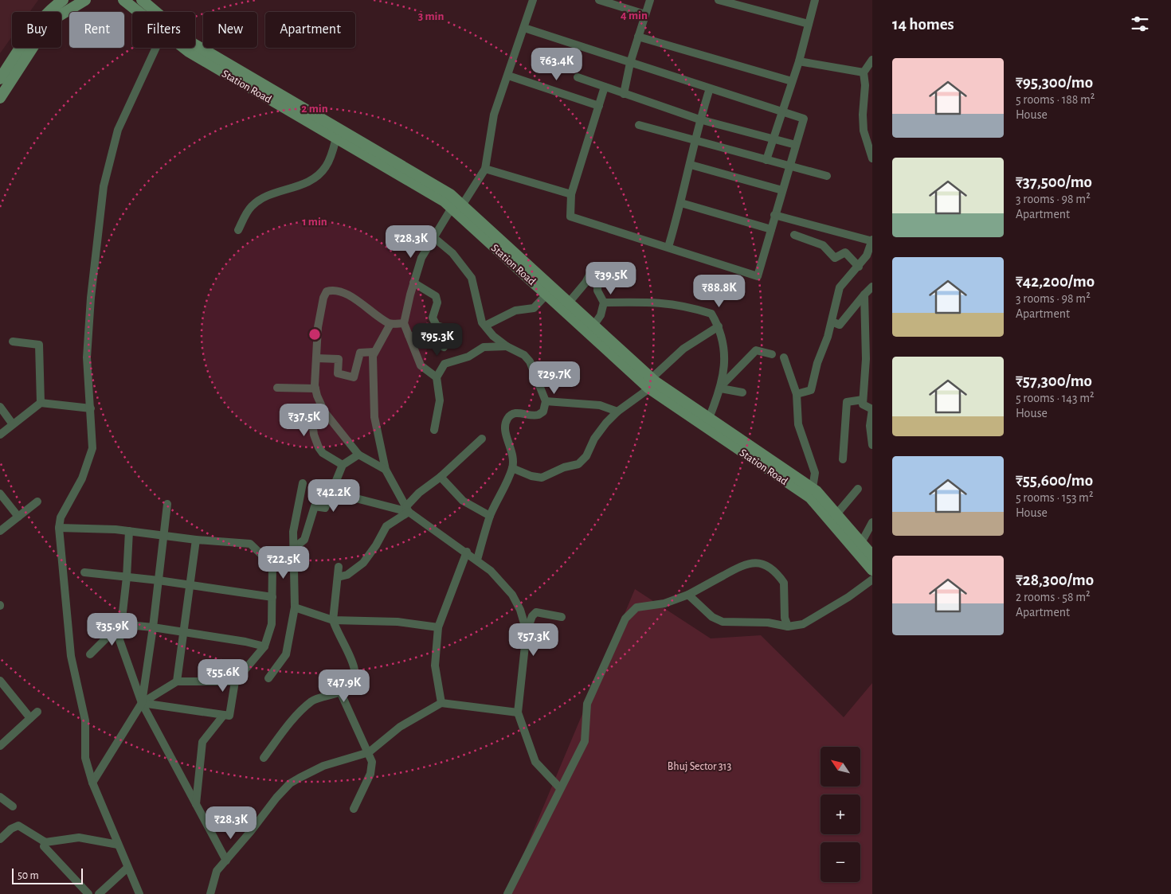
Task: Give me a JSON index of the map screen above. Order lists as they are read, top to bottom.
{
  "streets": {
    "street": ["Station Road"]
  },
  "parks": ["Bhuj Sector 313"],
  "scale_bar": "50 m",
  "north": "top left",
  "page": {
    "heading": "14 homes",
    "chip": [
      "Buy",
      "Rent",
      "Filters",
      "New",
      "Apartment"
    ],
    "price": [
      "₹63.4K",
      "₹28.3K",
      "₹39.5K",
      "₹88.8K",
      "₹95.3K",
      "₹29.7K",
      "₹37.5K",
      "₹42.2K",
      "₹22.5K",
      "₹35.9K",
      "₹57.3K",
      "₹55.6K",
      "₹47.9K",
      "₹28.3K"
    ],
    "list": [
      {
        "name": "₹95,300/mo",
        "note": "5 rooms · 188 m² · House"
      },
      {
        "name": "₹37,500/mo",
        "note": "3 rooms · 98 m² · Apartment"
      },
      {
        "name": "₹42,200/mo",
        "note": "3 rooms · 98 m² · Apartment"
      },
      {
        "name": "₹57,300/mo",
        "note": "5 rooms · 143 m² · House"
      },
      {
        "name": "₹55,600/mo",
        "note": "5 rooms · 153 m² · House"
      },
      {
        "name": "₹28,300/mo",
        "note": "2 rooms · 58 m² · Apartment"
      }
    ],
    "map_buttons": ["+", "−"],
    "scale": "50 m"
  },
  "rings": [
    "4 min",
    "3 min",
    "2 min",
    "1 min"
  ]
}
